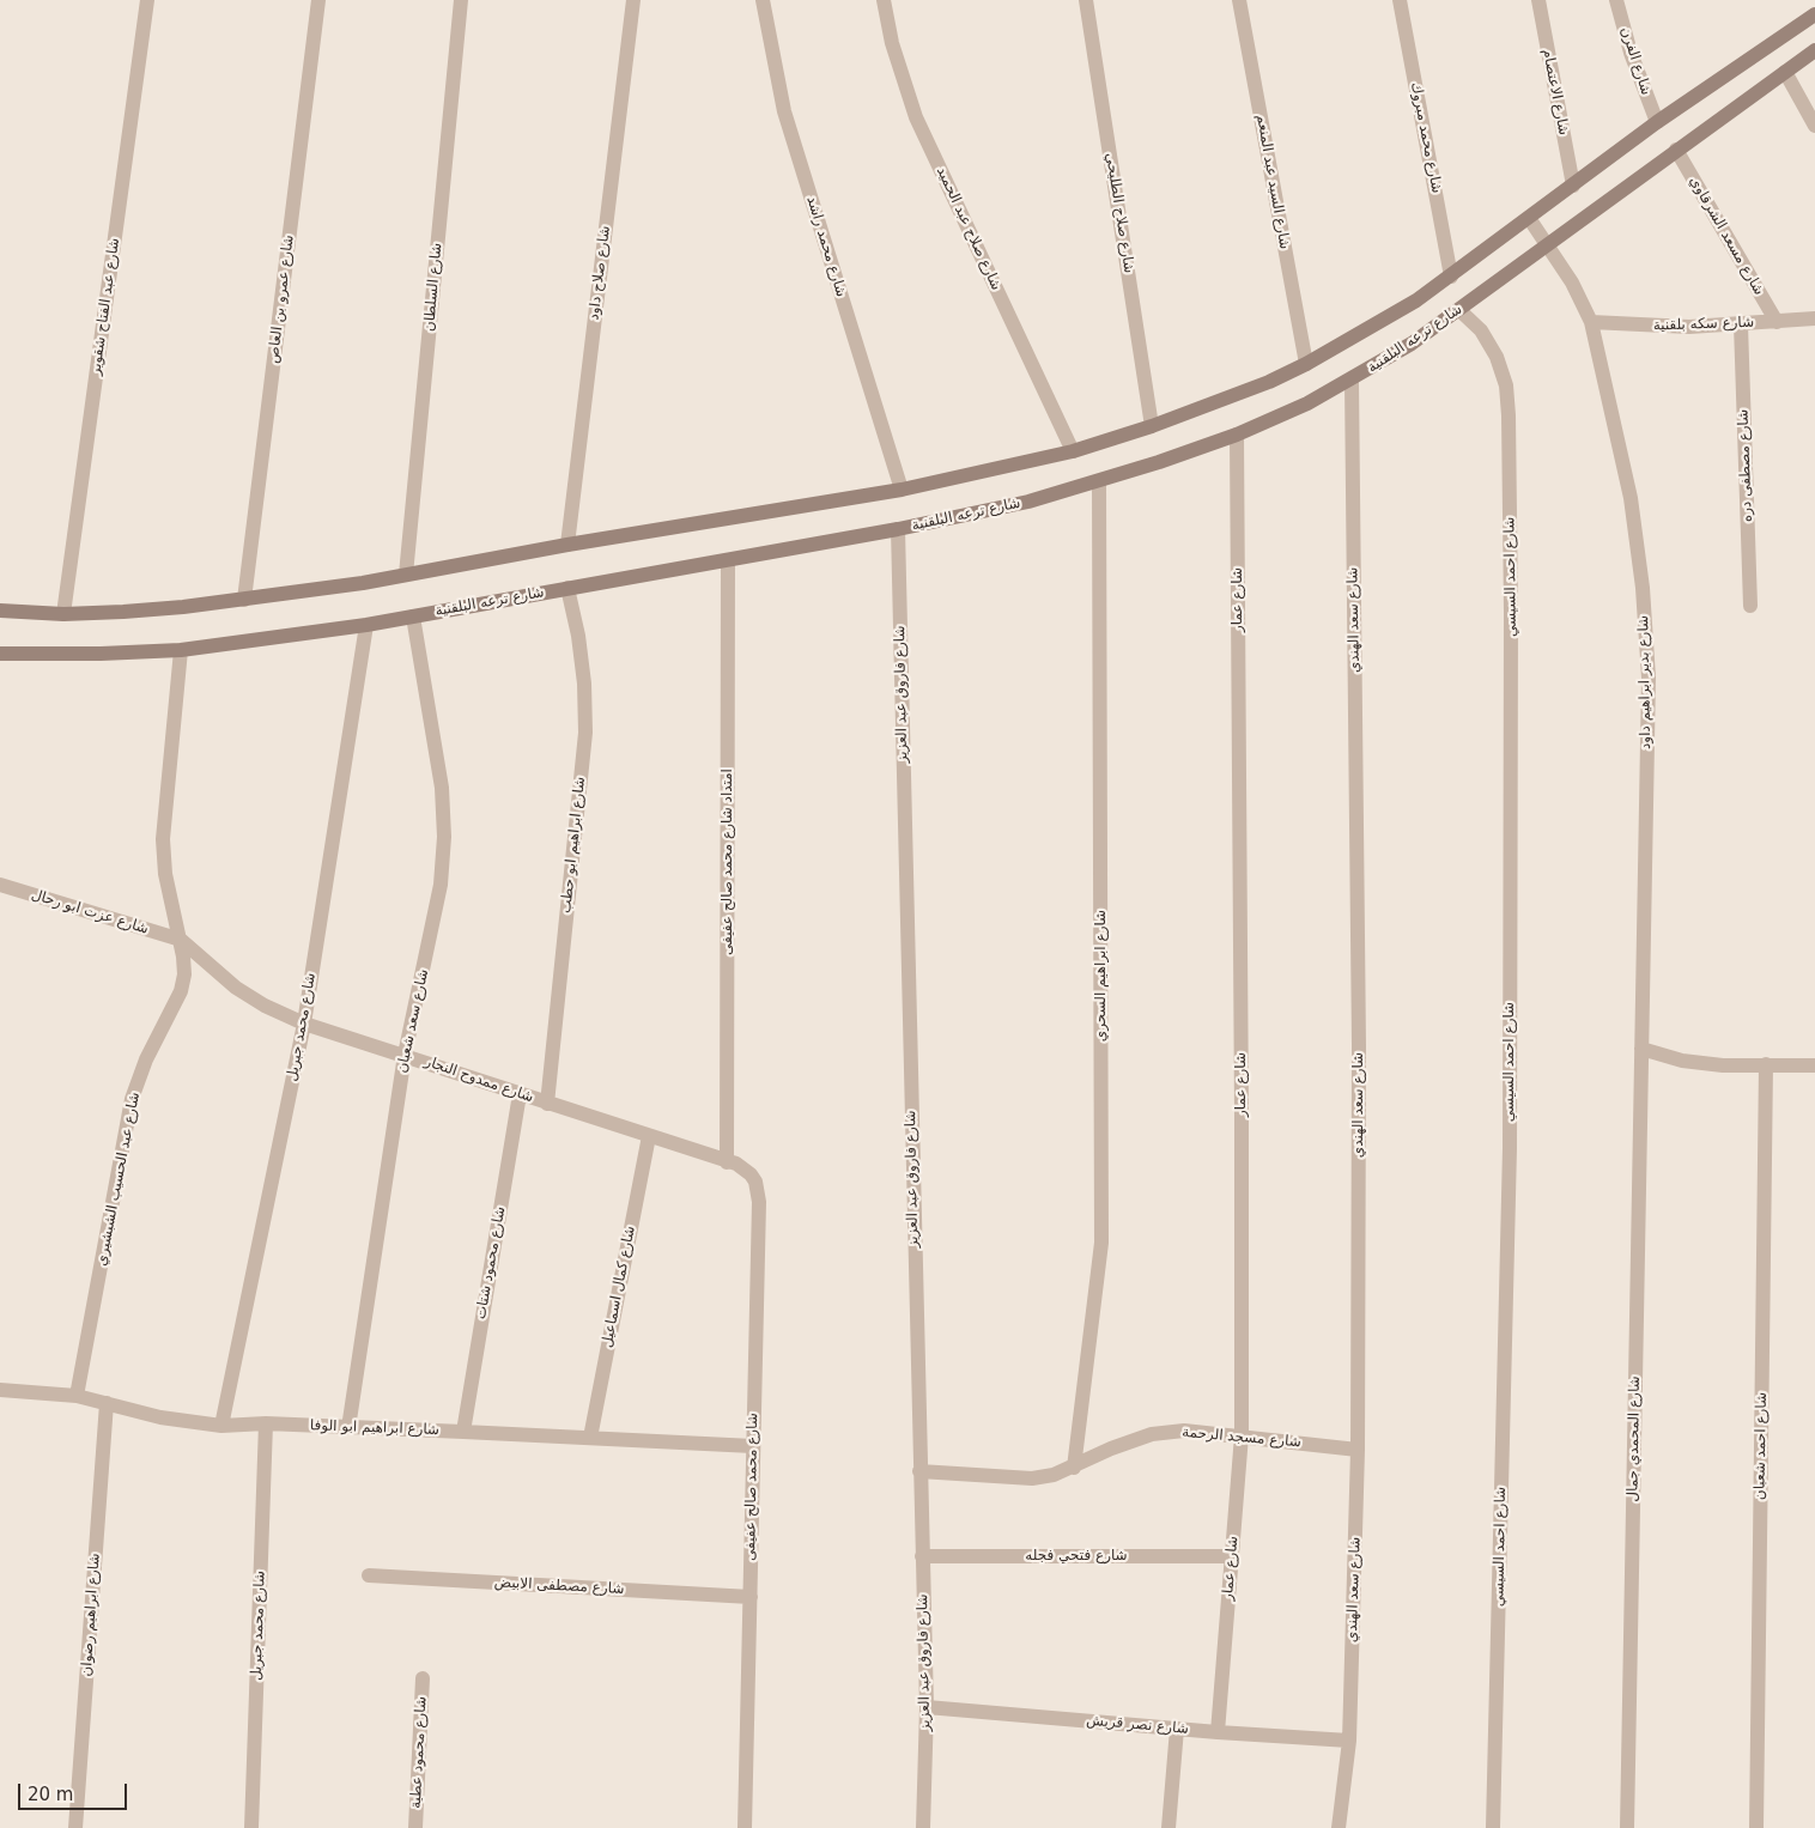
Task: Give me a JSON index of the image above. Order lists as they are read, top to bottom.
{
  "streets": {
    "street": [
      "شارع الفرن",
      "شارع الاعتصام",
      "شارع محمد مبروك",
      "شارع السيد عبد المنعم",
      "شارع صلاح الطليحي",
      "شارع صلاح عبد الحميد",
      "شارع مسعد الشرقاوي",
      "شارع محمد راشد",
      "شارع صلاح داود",
      "شارع السلطان",
      "شارع عمرو بن العاص",
      "شارع عبد الفتاح شقوير",
      "شارع سكه بلقنية",
      "شارع ترعه البلقنية",
      "شارع مصطفى دره",
      "شارع احمد السيسي",
      "شارع عمار",
      "شارع سعد الهندي",
      "شارع بدير ابراهيم داود",
      "شارع فاروق عبد العزيز",
      "شارع ابراهيم ابو حطب",
      "امتداد شارع محمد صالح عفيفى",
      "شارع عزت ابو رحال",
      "شارع ابراهيم السحري",
      "شارع سعد شعبان",
      "شارع محمد جبريل",
      "شارع ممدوح النجار",
      "شارع عبد الحسيب الشبشيري",
      "شارع محمود شتات",
      "شارع كمال اسماعيل",
      "شارع ابراهيم ابو الوفا",
      "شارع مسجد الرحمة",
      "شارع المحمدي جمال",
      "شارع احمد شعبان",
      "شارع محمد صالح عفيفى",
      "شارع فتحي فجله",
      "شارع مصطفى الابيض",
      "شارع ابراهيم رضوان",
      "شارع نصر قريش",
      "شارع محمود عطية"
    ]
  },
  "crossings": [
    ["شارع مسعد الشرقاوي", "شارع سكه بلقنية"],
    ["شارع مسعد الشرقاوي", "شارع ترعه البلقنية"],
    ["شارع سكه بلقنية", "شارع مصطفى دره"],
    ["شارع سكه بلقنية", "شارع بدير ابراهيم داود"],
    ["شارع ترعه البلقنية", "شارع احمد السيسي"],
    ["شارع ترعه البلقنية", "شارع عمار"],
    ["شارع ترعه البلقنية", "شارع سعد الهندي"],
    ["شارع ترعه البلقنية", "شارع فاروق عبد العزيز"],
    ["شارع ترعه البلقنية", "شارع ابراهيم ابو حطب"],
    ["شارع ترعه البلقنية", "امتداد شارع محمد صالح عفيفى"],
    ["شارع ترعه البلقنية", "شارع ابراهيم السحري"],
    ["شارع ترعه البلقنية", "شارع سعد شعبان"],
    ["شارع ترعه البلقنية", "شارع محمد جبريل"],
    ["شارع ترعه البلقنية", "شارع عبد الحسيب الشبشيري"],
    ["شارع عمار", "شارع مسجد الرحمة"],
    ["شارع عمار", "شارع فتحي فجله"],
    ["شارع عمار", "شارع نصر قريش"],
    ["شارع سعد الهندي", "شارع مسجد الرحمة"],
    ["شارع سعد الهندي", "شارع نصر قريش"],
    ["شارع بدير ابراهيم داود", "شارع المحمدي جمال"],
    ["شارع فاروق عبد العزيز", "شارع مسجد الرحمة"],
    ["شارع فاروق عبد العزيز", "شارع فتحي فجله"],
    ["شارع فاروق عبد العزيز", "شارع نصر قريش"],
    ["شارع ابراهيم ابو حطب", "شارع ممدوح النجار"],
    ["امتداد شارع محمد صالح عفيفى", "شارع ممدوح النجار"],
    ["امتداد شارع محمد صالح عفيفى", "شارع محمد صالح عفيفى"],
    ["شارع عزت ابو رحال", "شارع ممدوح النجار"],
    ["شارع عزت ابو رحال", "شارع عبد الحسيب الشبشيري"],
    ["شارع ابراهيم السحري", "شارع مسجد الرحمة"],
    ["شارع سعد شعبان", "شارع ممدوح النجار"],
    ["شارع سعد شعبان", "شارع ابراهيم ابو الوفا"],
    ["شارع محمد جبريل", "شارع ممدوح النجار"],
    ["شارع محمد جبريل", "شارع ابراهيم ابو الوفا"],
    ["شارع ممدوح النجار", "شارع عبد الحسيب الشبشيري"],
    ["شارع ممدوح النجار", "شارع محمود شتات"],
    ["شارع ممدوح النجار", "شارع كمال اسماعيل"],
    ["شارع ممدوح النجار", "شارع محمد صالح عفيفى"],
    ["شارع عبد الحسيب الشبشيري", "شارع ابراهيم ابو الوفا"],
    ["شارع محمود شتات", "شارع ابراهيم ابو الوفا"],
    ["شارع كمال اسماعيل", "شارع ابراهيم ابو الوفا"],
    ["شارع ابراهيم ابو الوفا", "شارع محمد صالح عفيفى"],
    ["شارع ابراهيم ابو الوفا", "شارع ابراهيم رضوان"],
    ["شارع محمد صالح عفيفى", "شارع مصطفى الابيض"]
  ],
  "scale_bar": "20 m"
}
